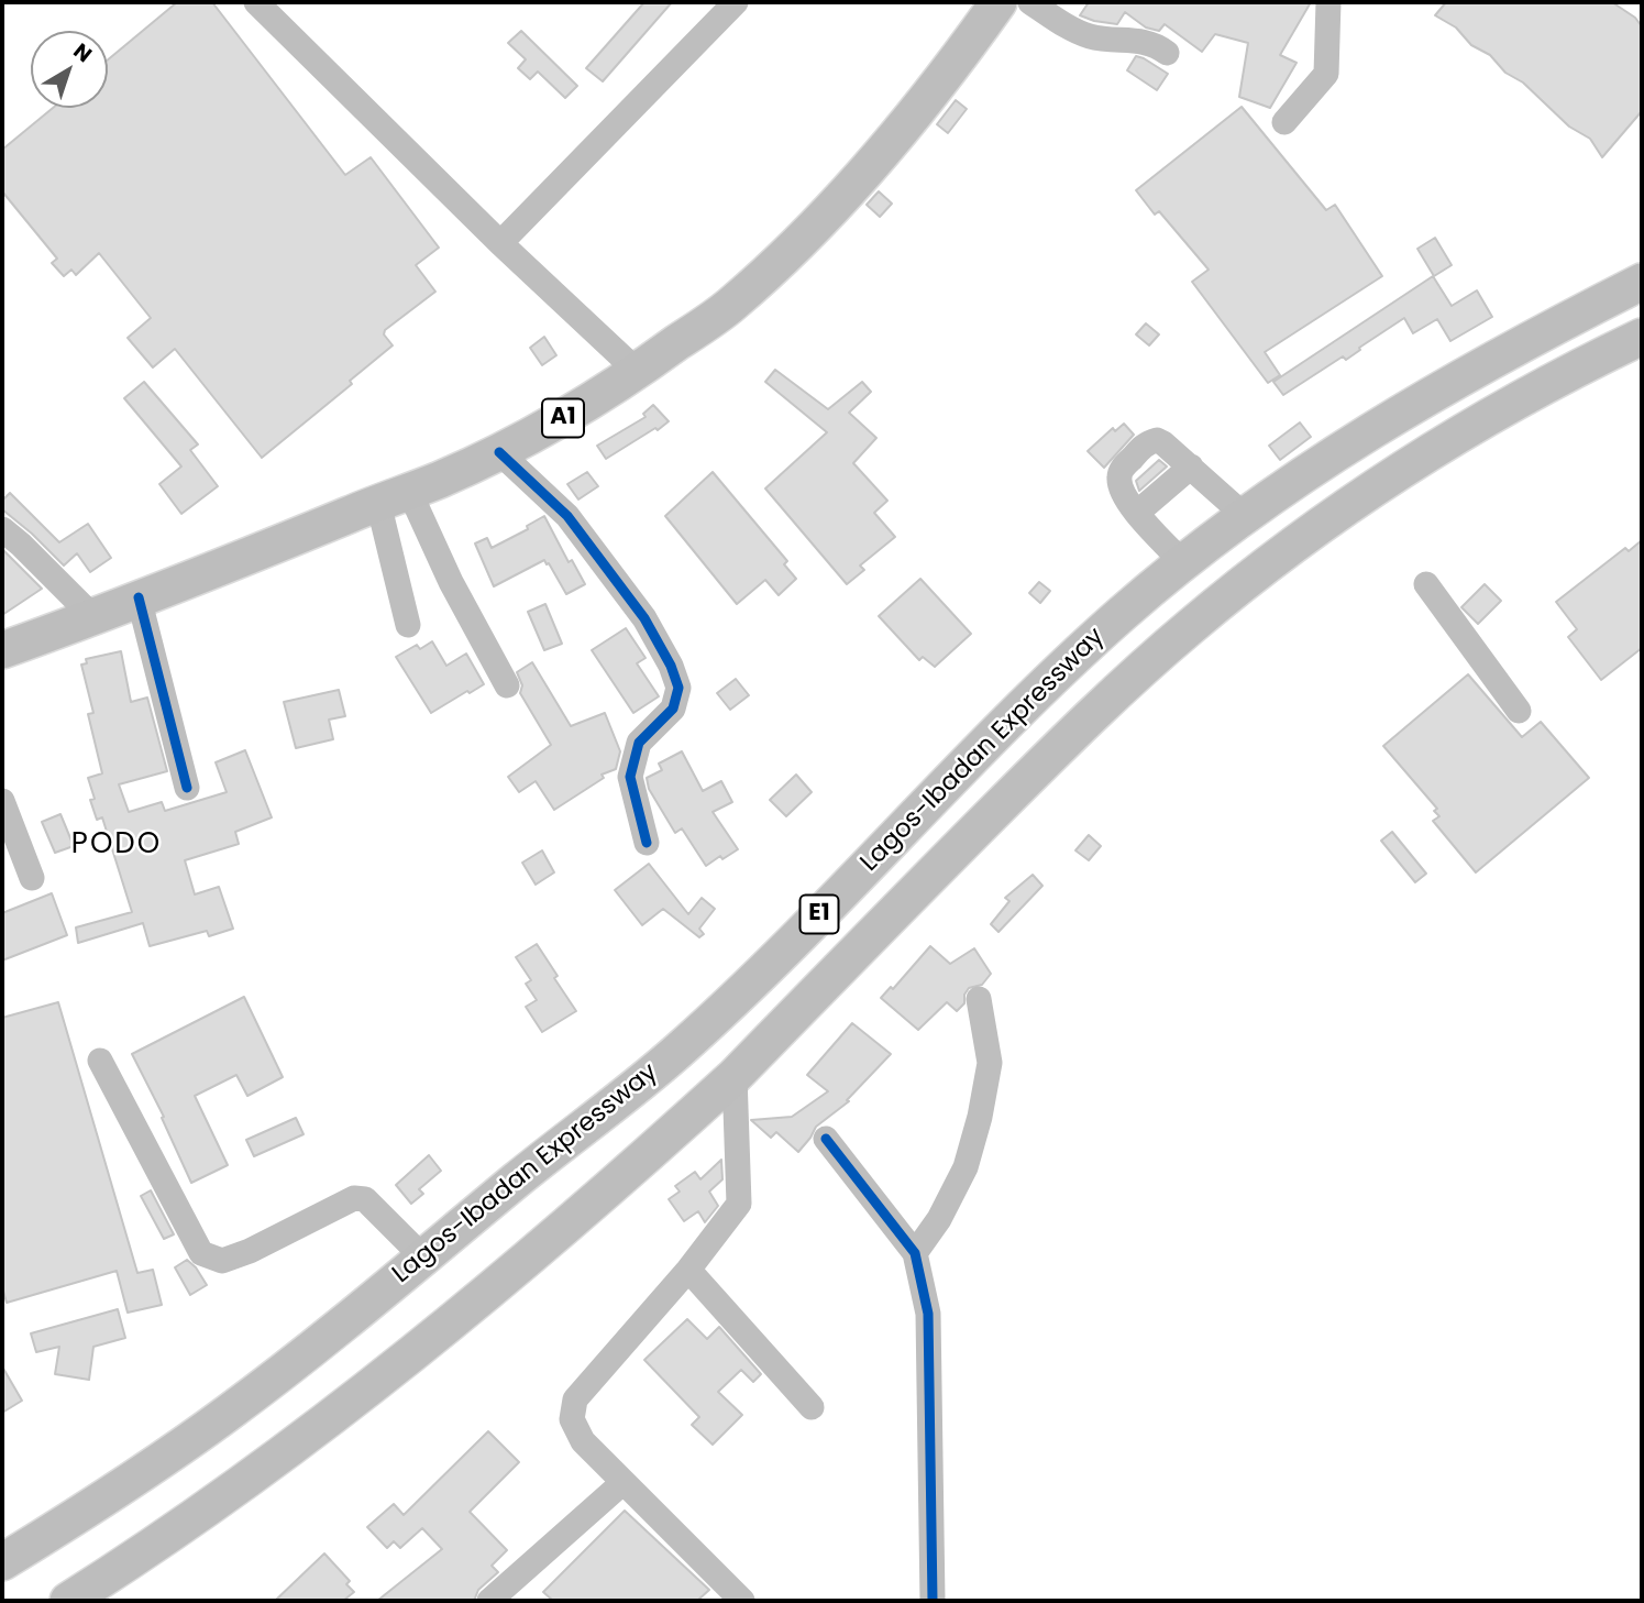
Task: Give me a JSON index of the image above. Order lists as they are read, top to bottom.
{
  "streets": {
    "highway": ["A1", "Lagos-Ibadan Expressway", "E1"]
  },
  "districts": ["PODO"],
  "north": "top right"
}
